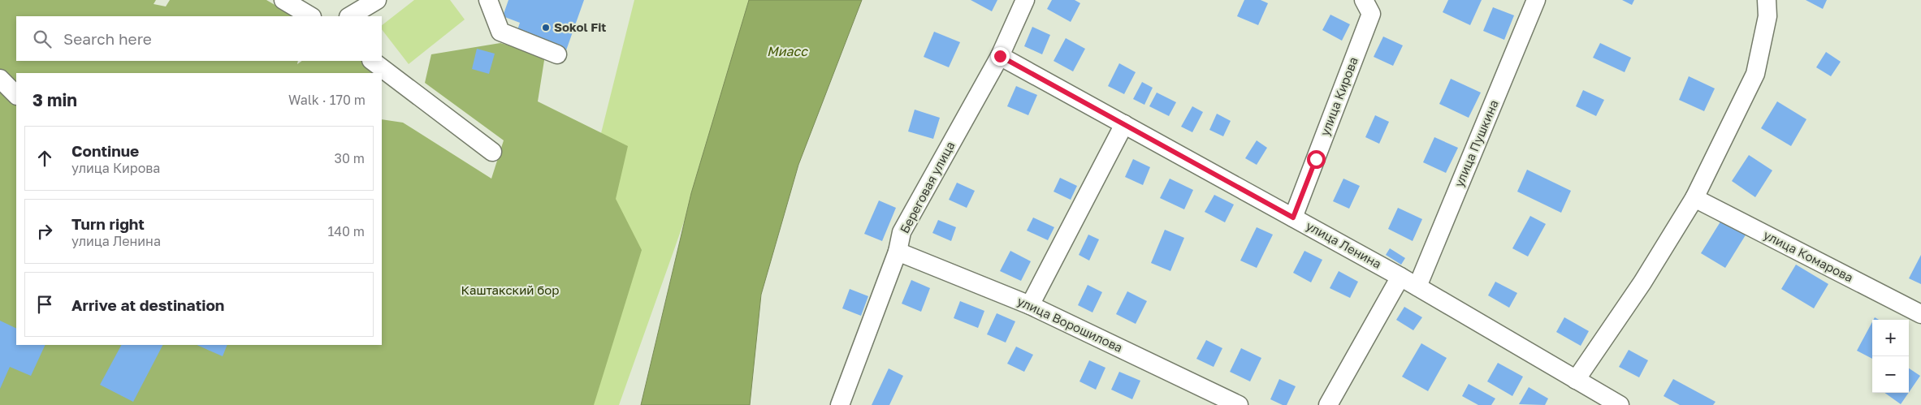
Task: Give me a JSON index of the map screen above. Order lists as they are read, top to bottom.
{
  "streets": {
    "street": [
      "улица Кирова",
      "улица Пушкина",
      "Береговая улица",
      "улица Ленина",
      "улица Комарова",
      "улица Ворошилова"
    ]
  },
  "crossings": [
    ["улица Кирова", "улица Ленина"],
    ["улица Пушкина", "улица Ленина"],
    ["Береговая улица", "улица Ленина"],
    ["Береговая улица", "улица Ворошилова"]
  ],
  "water": ["Миасс"],
  "parks": ["Каштакский бор"],
  "places": ["Sokol Fit"],
  "page": {
    "search": "Search here",
    "heading": ["3 min", "Walk · 170 m"],
    "list": [
      ["Continue", "улица Кирова", "30 m"],
      ["Turn right", "улица Ленина", "140 m"],
      "Arrive at destination"
    ],
    "map_buttons": ["+", "−"]
  }
}
